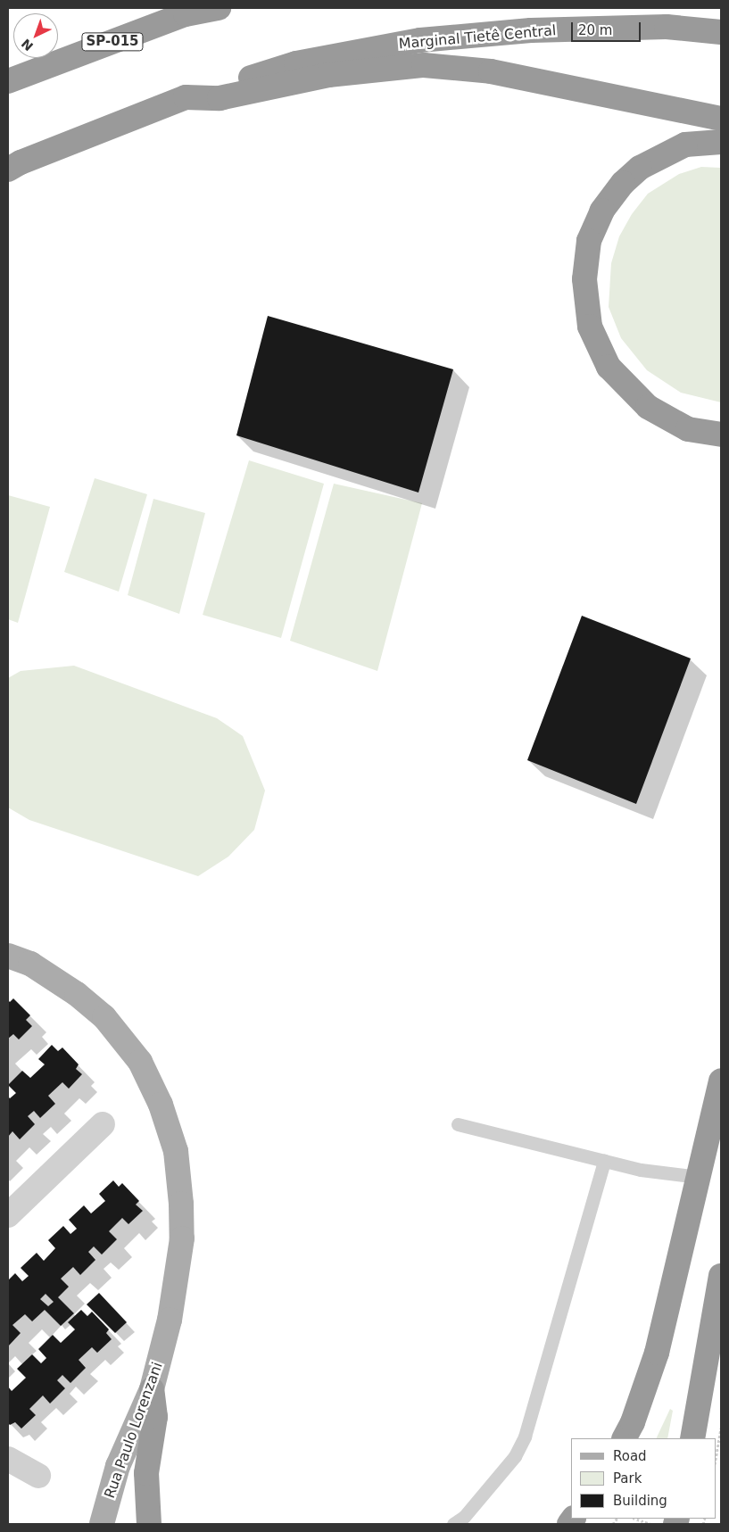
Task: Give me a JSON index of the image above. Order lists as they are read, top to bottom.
{
  "streets": {
    "highway": ["Marginal Tietê Central", "SP-015"],
    "main road": ["Rua Paulo Lorenzani"]
  },
  "legend": ["Road", "Park", "Building"],
  "scale_bar": "20 m",
  "north": "bottom left"
}
